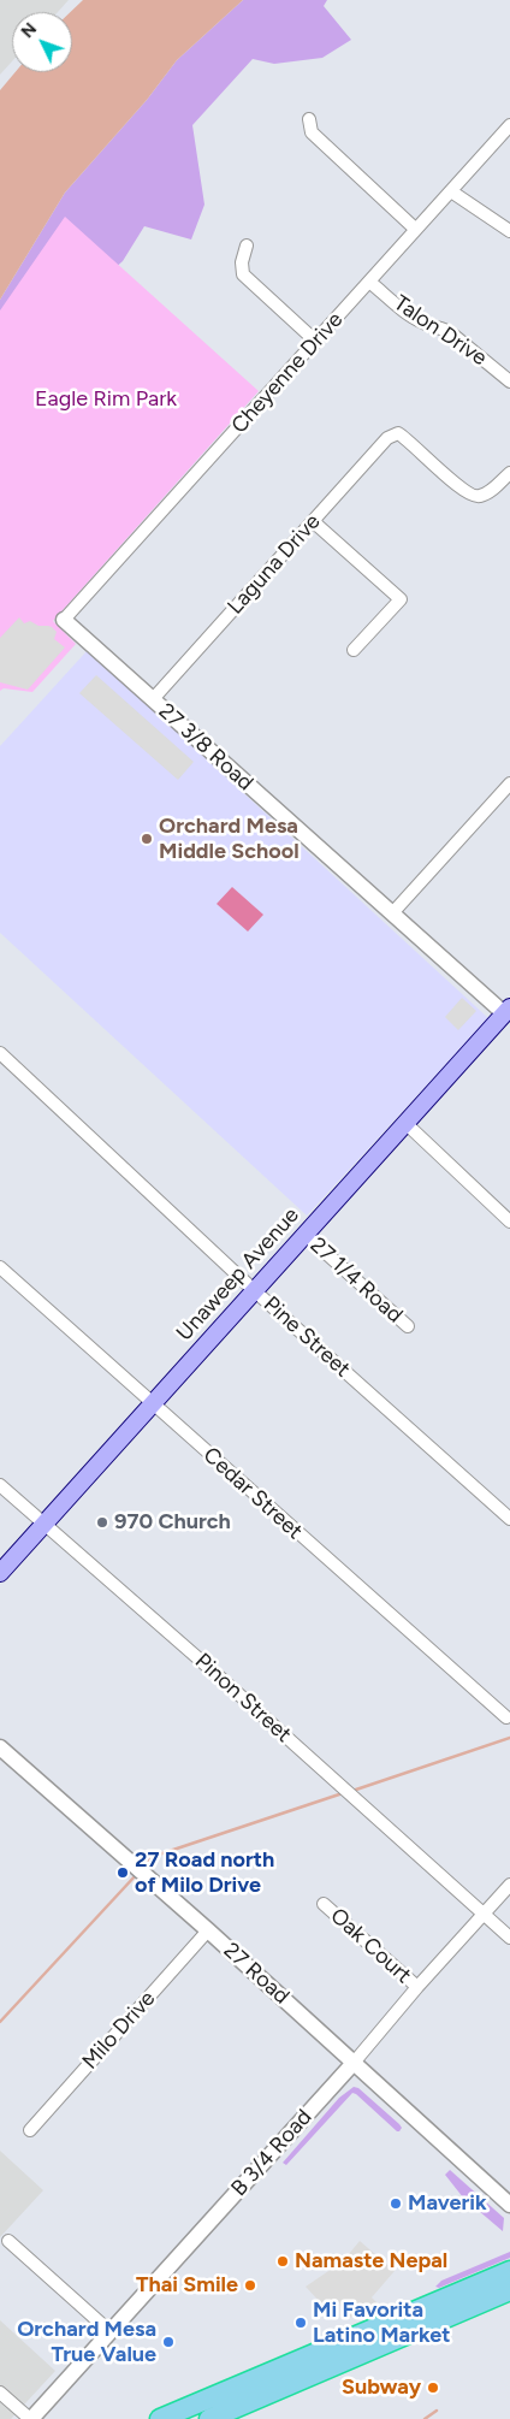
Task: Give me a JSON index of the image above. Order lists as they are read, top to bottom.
{
  "streets": {
    "main road": ["Unaweep Avenue"],
    "street": [
      "Talon Drive",
      "Cheyenne Drive",
      "Laguna Drive",
      "27 3/8 Road",
      "27 1/4 Road",
      "Pine Street",
      "Cedar Street",
      "Pinon Street",
      "Oak Court",
      "27 Road",
      "Milo Drive",
      "B 3/4 Road"
    ]
  },
  "crossings": [
    ["Talon Drive", "Cheyenne Drive"],
    ["Cheyenne Drive", "27 3/8 Road"],
    ["Laguna Drive", "27 3/8 Road"],
    ["27 3/8 Road", "Unaweep Avenue"],
    ["Unaweep Avenue", "27 1/4 Road"],
    ["Unaweep Avenue", "Pine Street"],
    ["Unaweep Avenue", "Cedar Street"],
    ["Unaweep Avenue", "Pinon Street"],
    ["Pinon Street", "B 3/4 Road"],
    ["Oak Court", "B 3/4 Road"],
    ["27 Road", "Milo Drive"],
    ["27 Road", "B 3/4 Road"]
  ],
  "parks": ["Eagle Rim Park"],
  "places": [
    "Orchard Mesa Middle School",
    "970 Church",
    "27 Road north of Milo Drive",
    "Maverik",
    "Namaste Nepal",
    "Thai Smile",
    "Mi Favorita Latino Market",
    "Orchard Mesa True Value",
    "Subway"
  ],
  "north": "top left"
}
